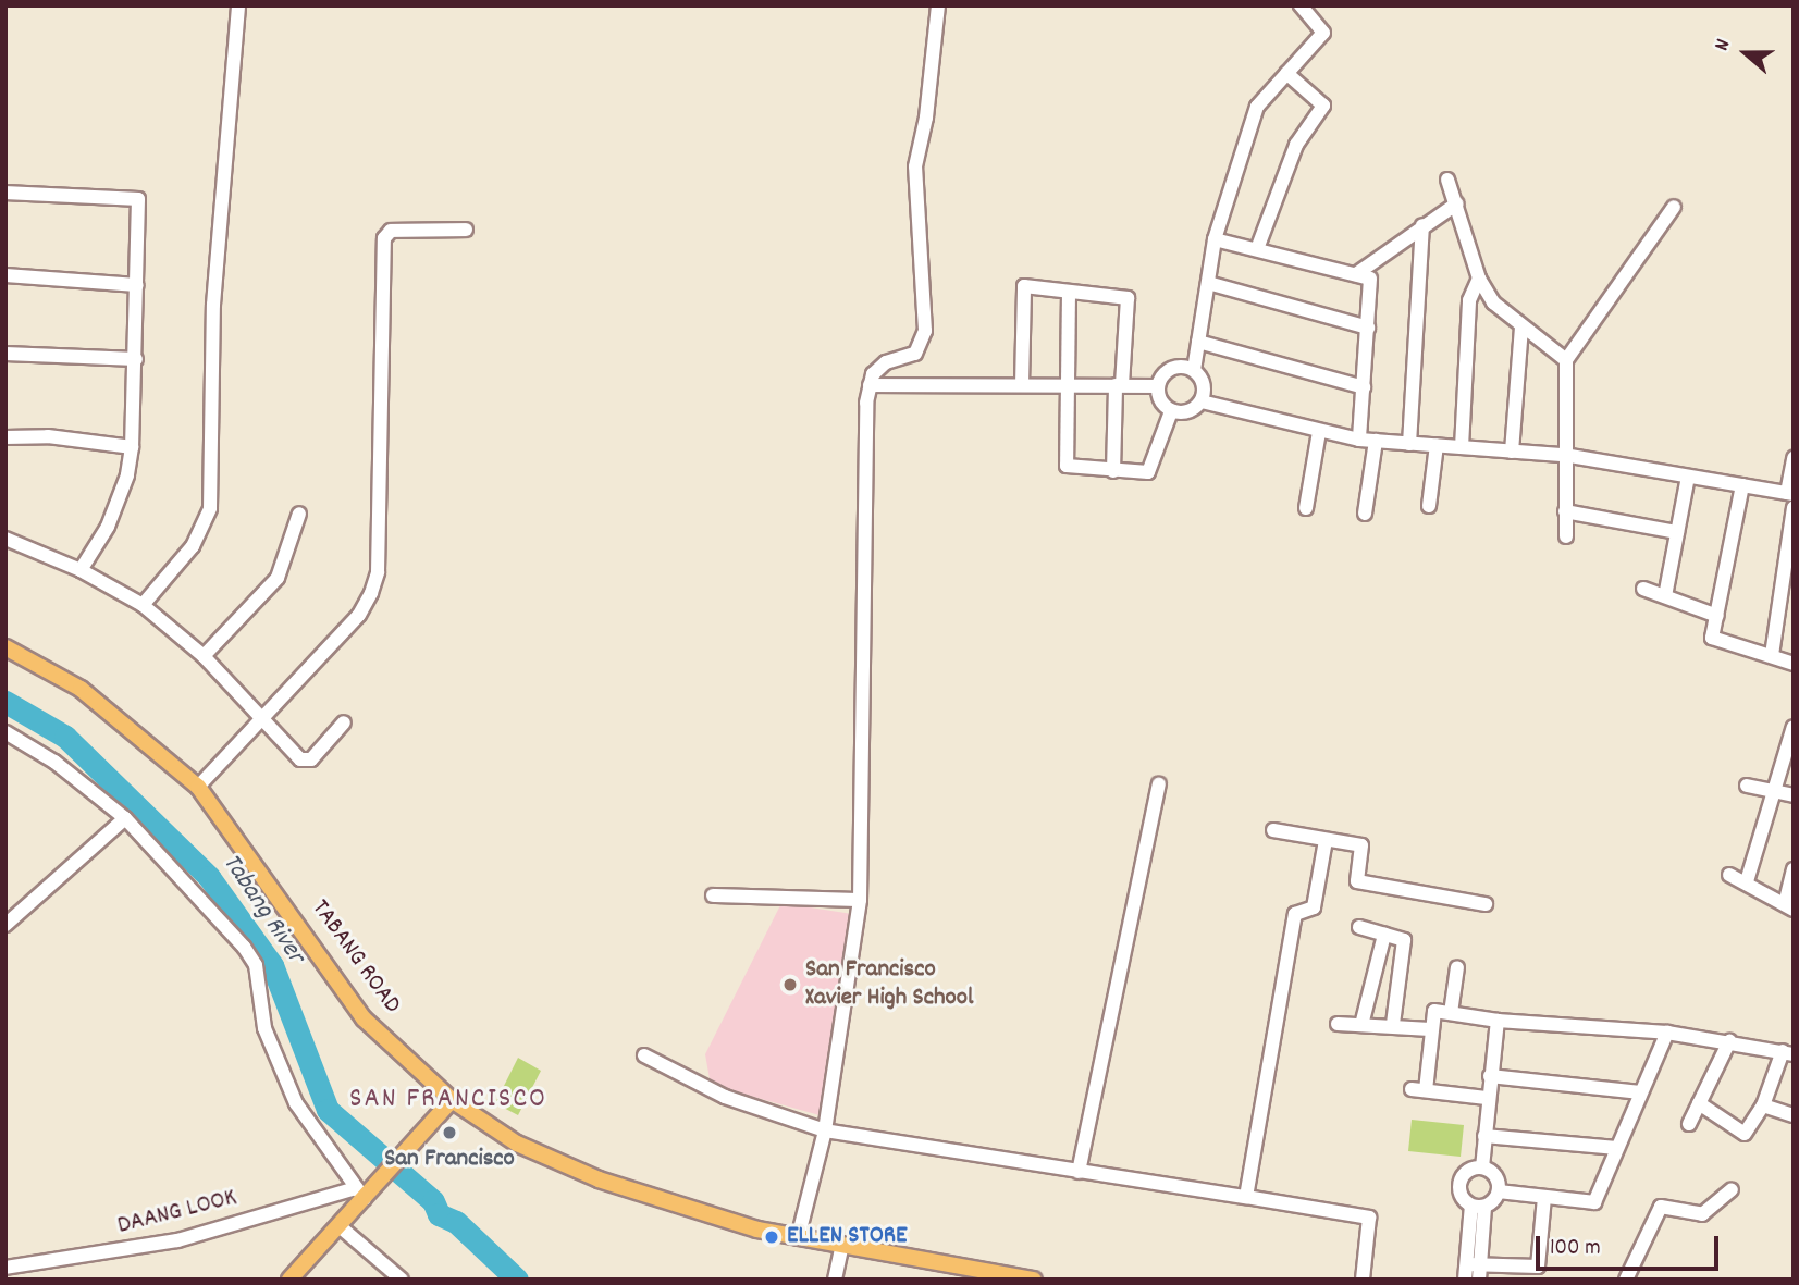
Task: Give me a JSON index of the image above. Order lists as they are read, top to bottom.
{
  "streets": {
    "main road": ["TABANG ROAD"],
    "street": ["DAANG LOOK"]
  },
  "districts": ["SAN FRANCISCO"],
  "water": ["Tabang River"],
  "places": ["San Francisco Xavier High School", "San Francisco", "ELLEN STORE"],
  "scale_bar": "100 m",
  "north": "left"
}
